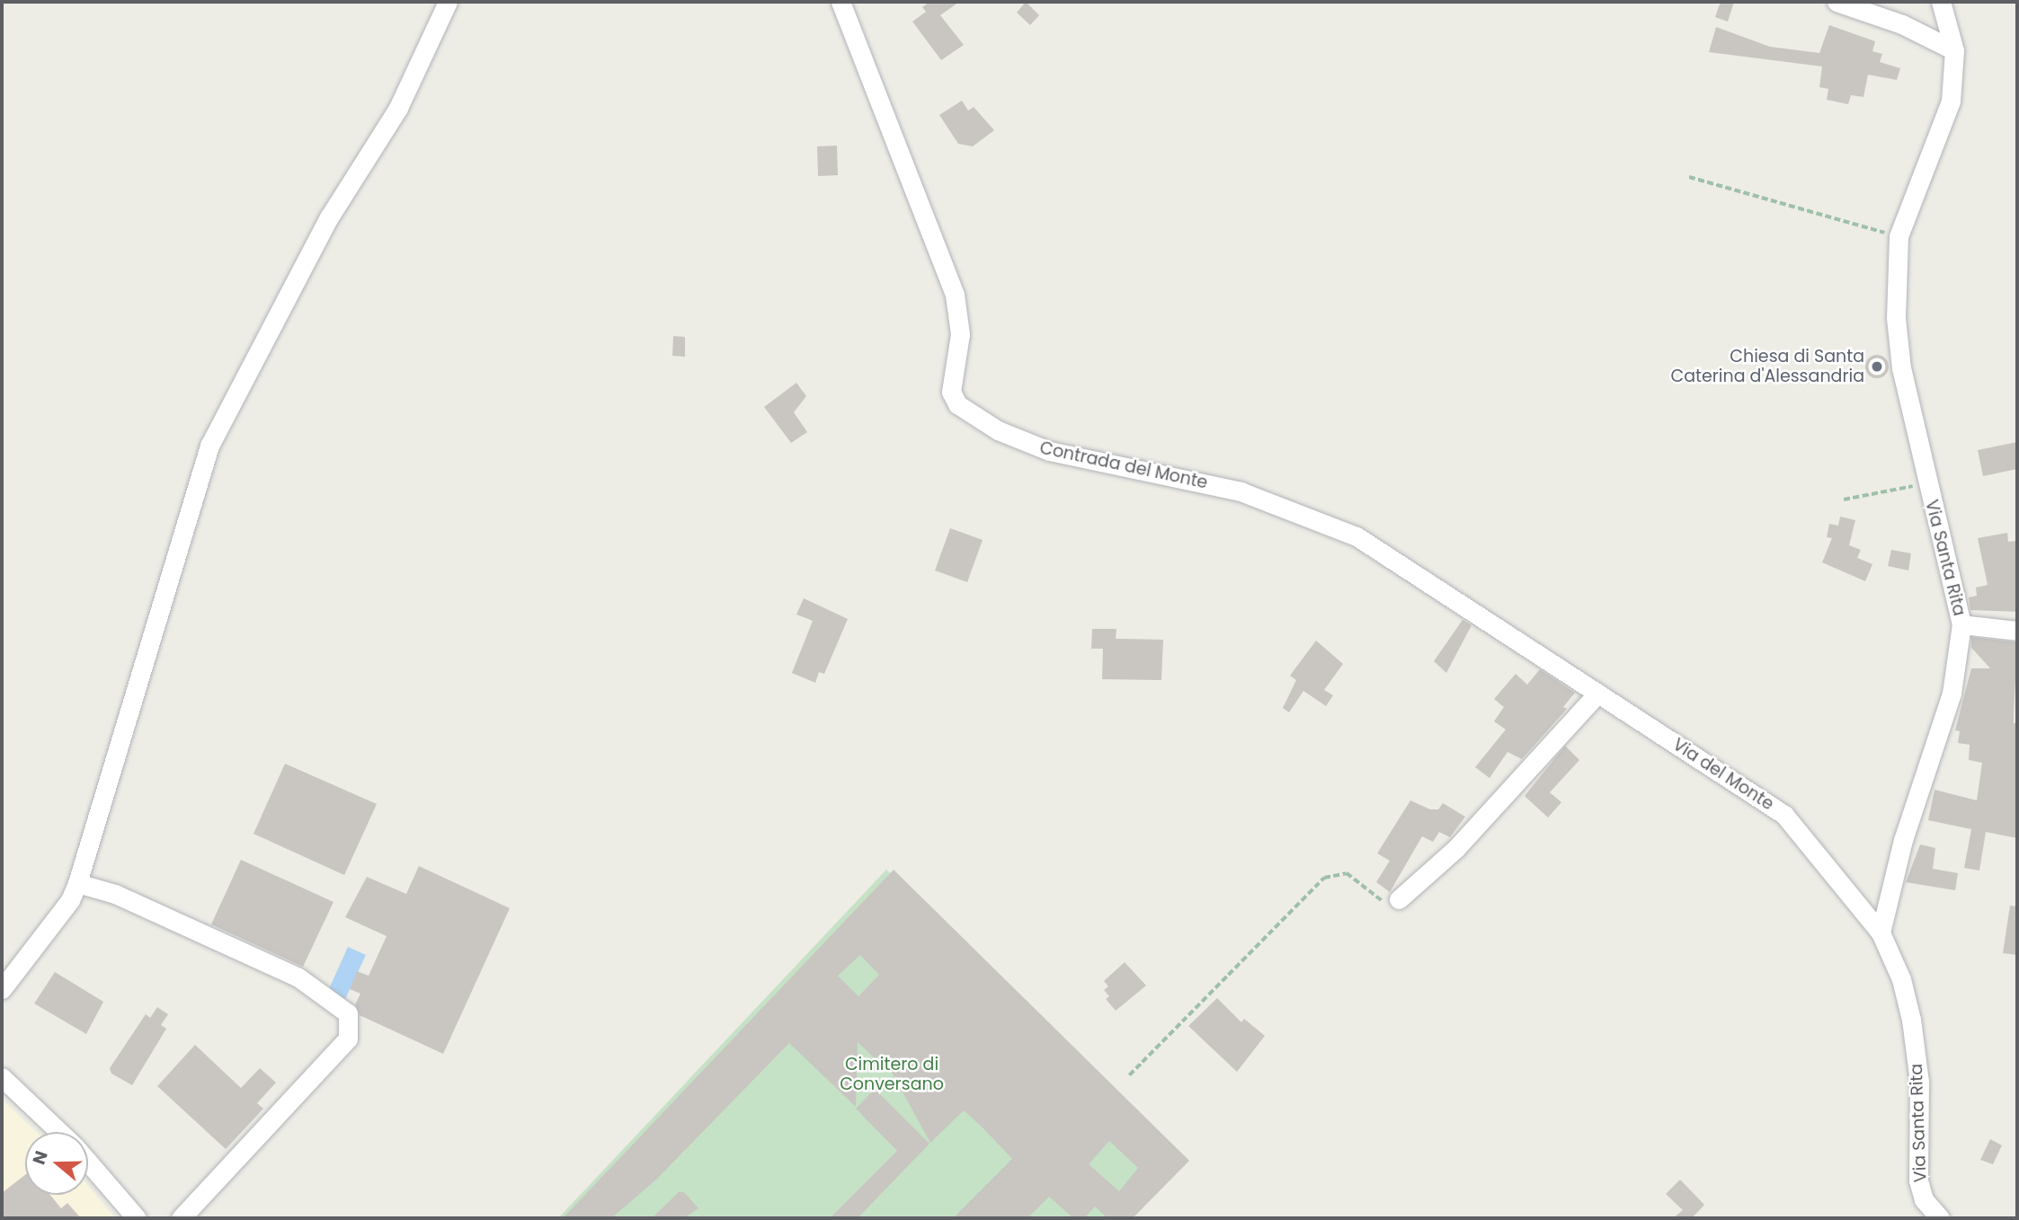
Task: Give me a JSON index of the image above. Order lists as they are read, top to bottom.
{
  "streets": {
    "street": ["Contrada del Monte", "Via Santa Rita", "Via del Monte"]
  },
  "crossings": [
    ["Contrada del Monte", "Via del Monte"],
    ["Via Santa Rita", "Via del Monte"]
  ],
  "parks": ["Cimitero di Conversano"],
  "places": ["Chiesa di Santa Caterina d'Alessandria"],
  "north": "left"
}
